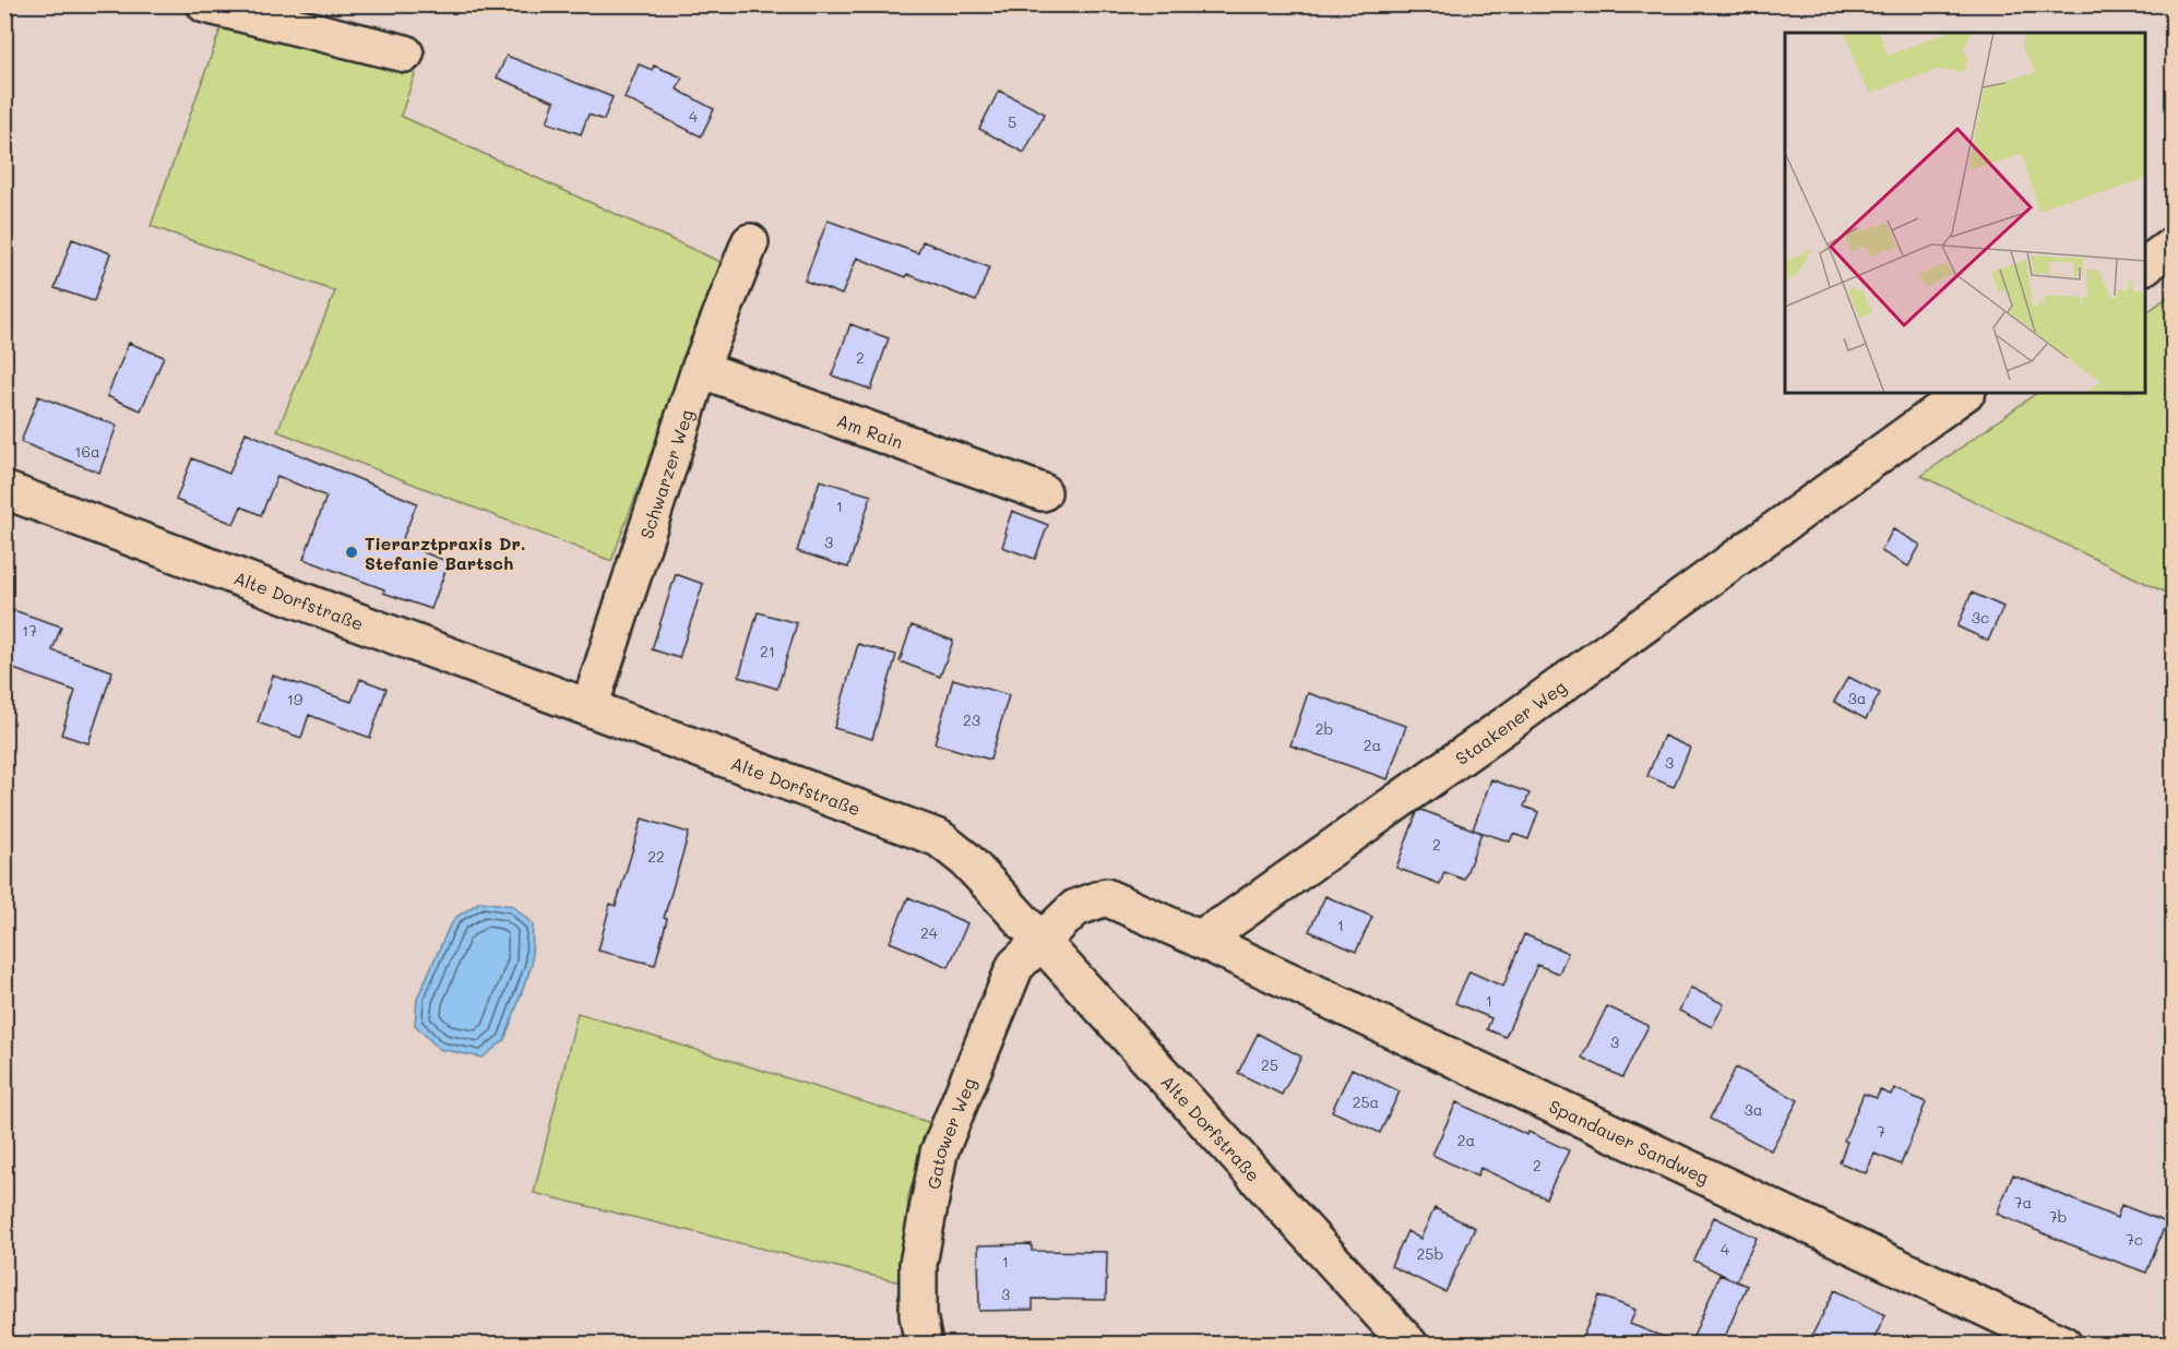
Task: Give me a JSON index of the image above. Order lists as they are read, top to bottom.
{
  "streets": {
    "street": [
      "Am Rain",
      "Schwarzer Weg",
      "Alte Dorfstraße",
      "Staakener Weg",
      "Gatower Weg",
      "Spandauer Sandweg"
    ]
  },
  "crossings": [
    ["Am Rain", "Schwarzer Weg"],
    ["Schwarzer Weg", "Alte Dorfstraße"],
    ["Alte Dorfstraße", "Gatower Weg"],
    ["Staakener Weg", "Spandauer Sandweg"]
  ],
  "places": ["Tierarztpraxis Dr. Stefanie Bartsch"],
  "house_numbers": [
    "4",
    "5",
    "2",
    "16a",
    "1",
    "3",
    "3c",
    "17",
    "21",
    "3a",
    "19",
    "23",
    "2b",
    "2a",
    "3",
    "2",
    "22",
    "1",
    "24",
    "1",
    "3",
    "25",
    "25a",
    "3a",
    "7",
    "2a",
    "2",
    "7a",
    "7b",
    "7c",
    "4",
    "25b",
    "1",
    "3"
  ]
}
